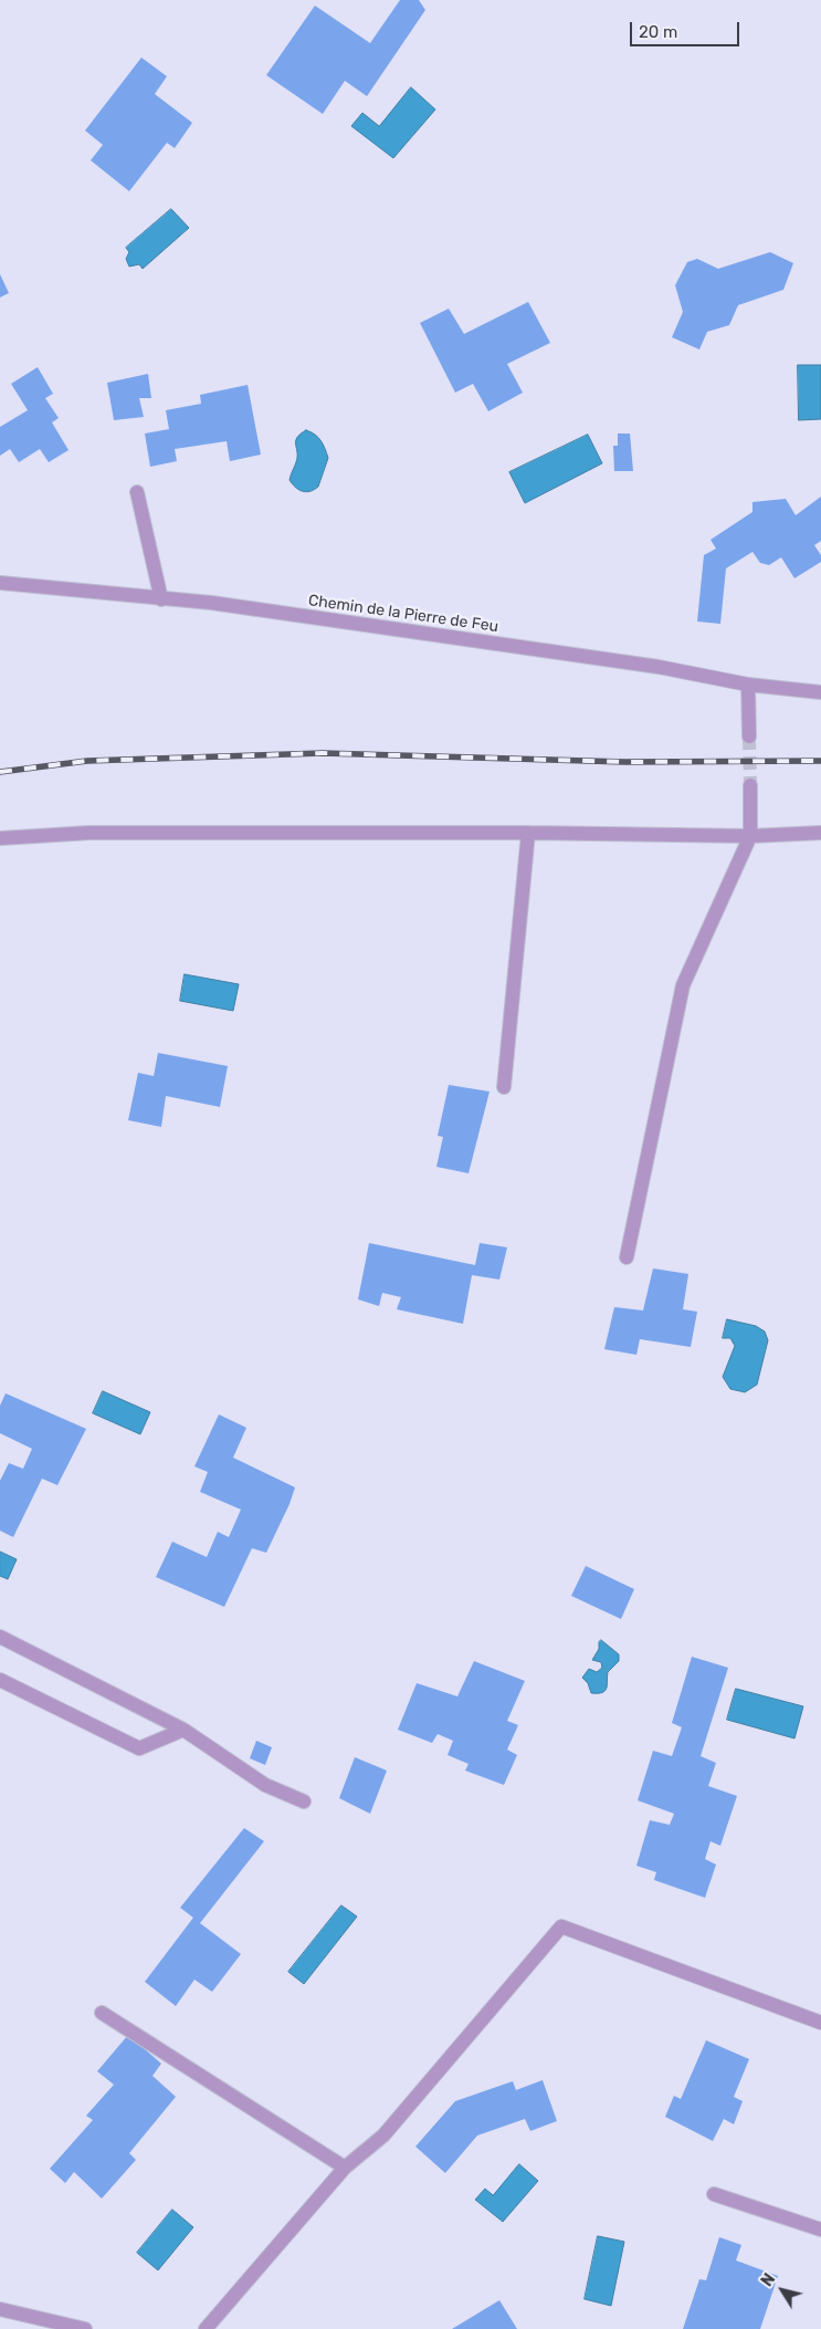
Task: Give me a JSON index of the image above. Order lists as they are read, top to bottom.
{
  "streets": {
    "street": ["Chemin de la Pierre de Feu"]
  },
  "scale_bar": "20 m",
  "north": "top left"
}
